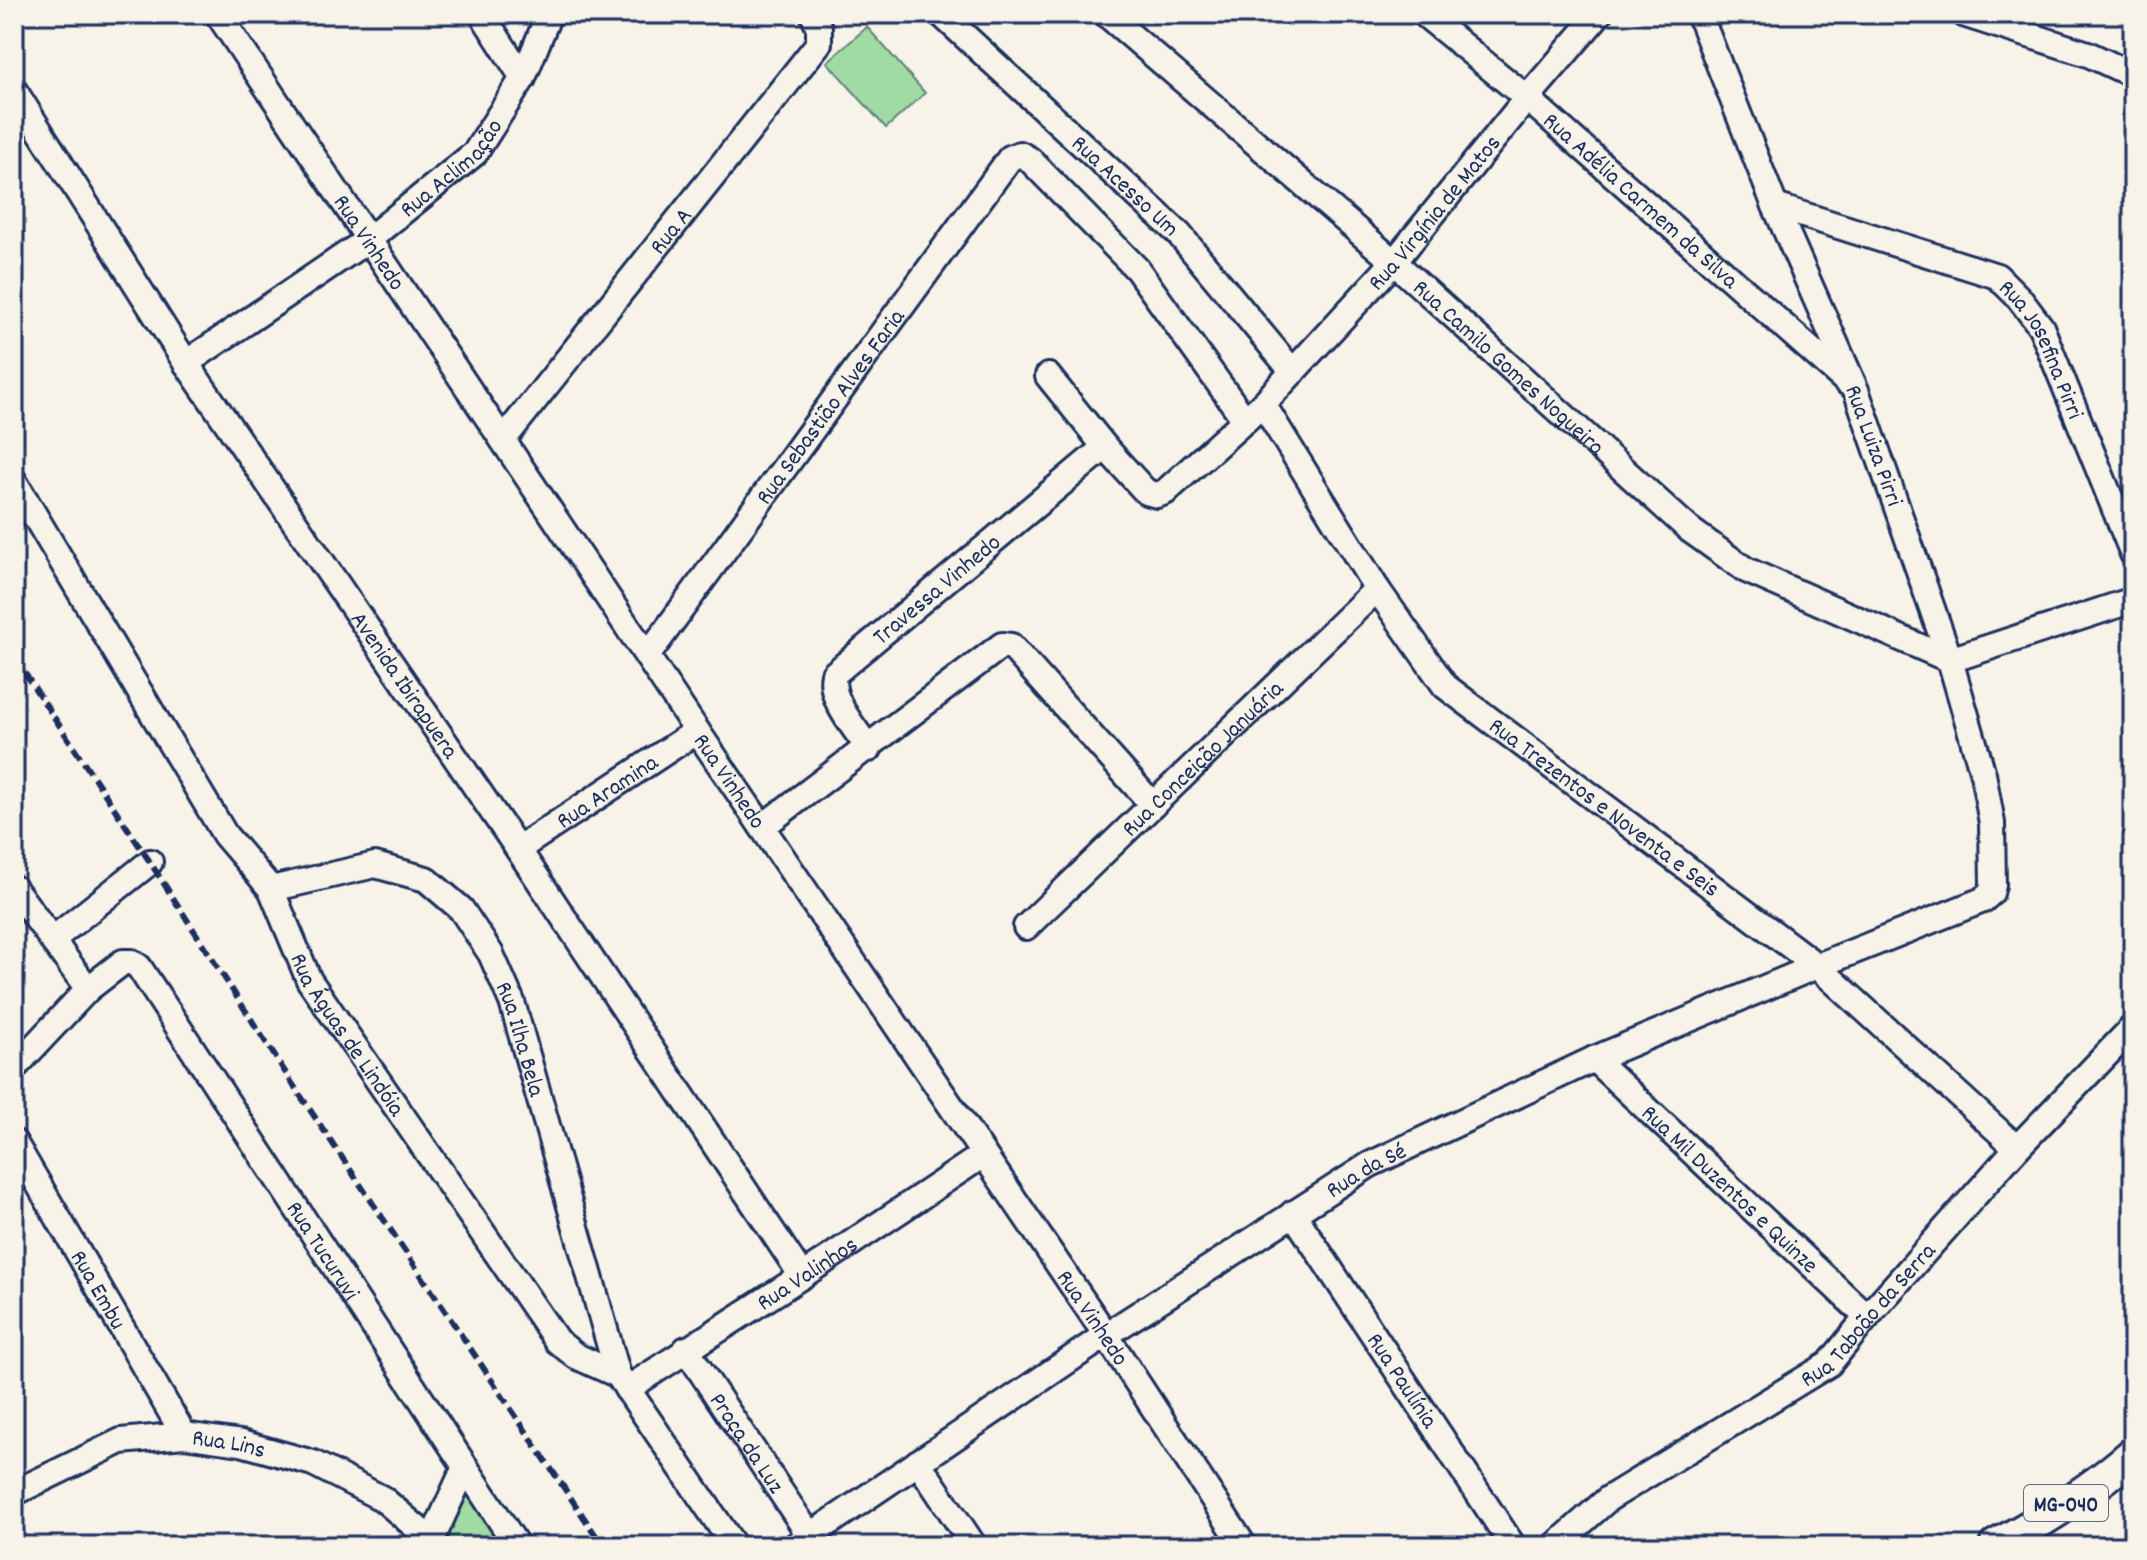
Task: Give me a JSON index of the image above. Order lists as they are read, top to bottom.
{
  "streets": {
    "main road": ["MG-040"],
    "street": [
      "Rua Aclimação",
      "Rua Acesso Um",
      "Rua Adélia Carmem da Silva",
      "Rua Virgínia de Matos",
      "Rua A",
      "Rua Vinhedo",
      "Rua Josefina Pirri",
      "Rua Camilo Gomes Nogueira",
      "Rua Sebastião Alves Faria",
      "Rua Luiza Pirri",
      "Travessa Vinhedo",
      "Avenida Ibirapuera",
      "Rua Conceição Januária",
      "Rua Aramina",
      "Rua Trezentos e Noventa e Seis",
      "Rua Águas de Lindóia",
      "Rua Ilha Bela",
      "Rua da Sé",
      "Rua Mil Duzentos e Quinze",
      "Rua Tucuruvi",
      "Rua Valinhos",
      "Rua Embu",
      "Rua Taboão da Serra",
      "Rua Paulínia",
      "Praça da Luz",
      "Rua Lins"
    ]
  },
  "crossings": [
    ["Rua Aclimação", "Rua Vinhedo"],
    ["Rua Aclimação", "Avenida Ibirapuera"],
    ["Rua Acesso Um", "Rua Virgínia de Matos"],
    ["Rua Adélia Carmem da Silva", "Rua Virgínia de Matos"],
    ["Rua Adélia Carmem da Silva", "Rua Luiza Pirri"],
    ["Rua Virgínia de Matos", "Rua Camilo Gomes Nogueira"],
    ["Rua Virgínia de Matos", "Rua Trezentos e Noventa e Seis"],
    ["Rua A", "Rua Vinhedo"],
    ["Rua Vinhedo", "Rua Sebastião Alves Faria"],
    ["Rua Vinhedo", "Rua Aramina"],
    ["Rua Vinhedo", "Rua da Sé"],
    ["Rua Vinhedo", "Rua Valinhos"],
    ["Rua Josefina Pirri", "Rua Luiza Pirri"],
    ["Rua Camilo Gomes Nogueira", "Rua Luiza Pirri"],
    ["Rua Sebastião Alves Faria", "Rua Trezentos e Noventa e Seis"],
    ["Rua Luiza Pirri", "Rua da Sé"],
    ["Avenida Ibirapuera", "Rua Aramina"],
    ["Avenida Ibirapuera", "Rua Valinhos"],
    ["Rua Conceição Januária", "Rua Trezentos e Noventa e Seis"],
    ["Rua Trezentos e Noventa e Seis", "Rua da Sé"],
    ["Rua Trezentos e Noventa e Seis", "Rua Taboão da Serra"],
    ["Rua Águas de Lindóia", "Rua Ilha Bela"],
    ["Rua Águas de Lindóia", "Rua Valinhos"],
    ["Rua Ilha Bela", "Rua Valinhos"],
    ["Rua da Sé", "Rua Mil Duzentos e Quinze"],
    ["Rua da Sé", "Rua Paulínia"],
    ["Rua da Sé", "Praça da Luz"],
    ["Rua Mil Duzentos e Quinze", "Rua Taboão da Serra"],
    ["Rua Valinhos", "Praça da Luz"],
    ["Rua Embu", "Rua Lins"]
  ]
}
